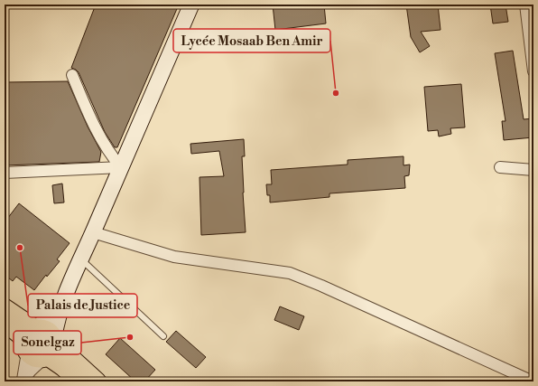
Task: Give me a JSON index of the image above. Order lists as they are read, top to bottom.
{
  "places": ["Lycée Mosaab Ben Amir", "Palais de Justice", "Sonelgaz"]
}
